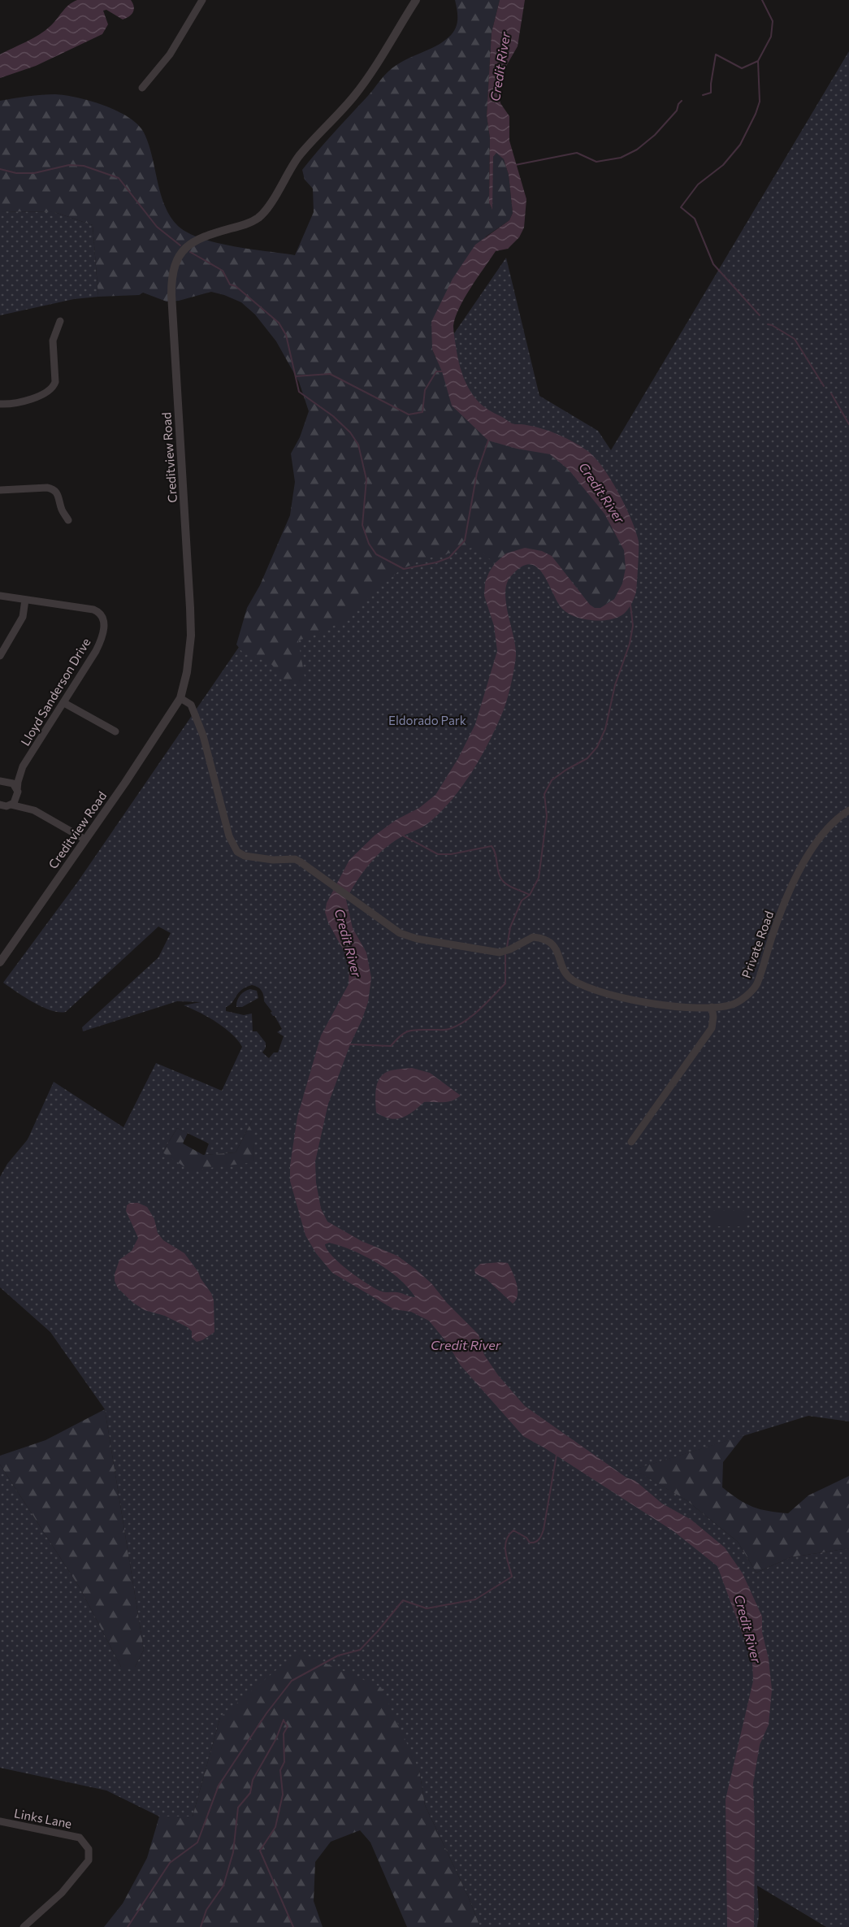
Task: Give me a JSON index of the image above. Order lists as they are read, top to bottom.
{
  "streets": {
    "street": [
      "Creditview Road",
      "Lloyd Sanderson Drive",
      "Private Road",
      "Links Lane"
    ]
  },
  "crossings": [
    ["Creditview Road", "Private Road"]
  ],
  "water": ["Credit River"],
  "parks": ["Eldorado Park"]
}
